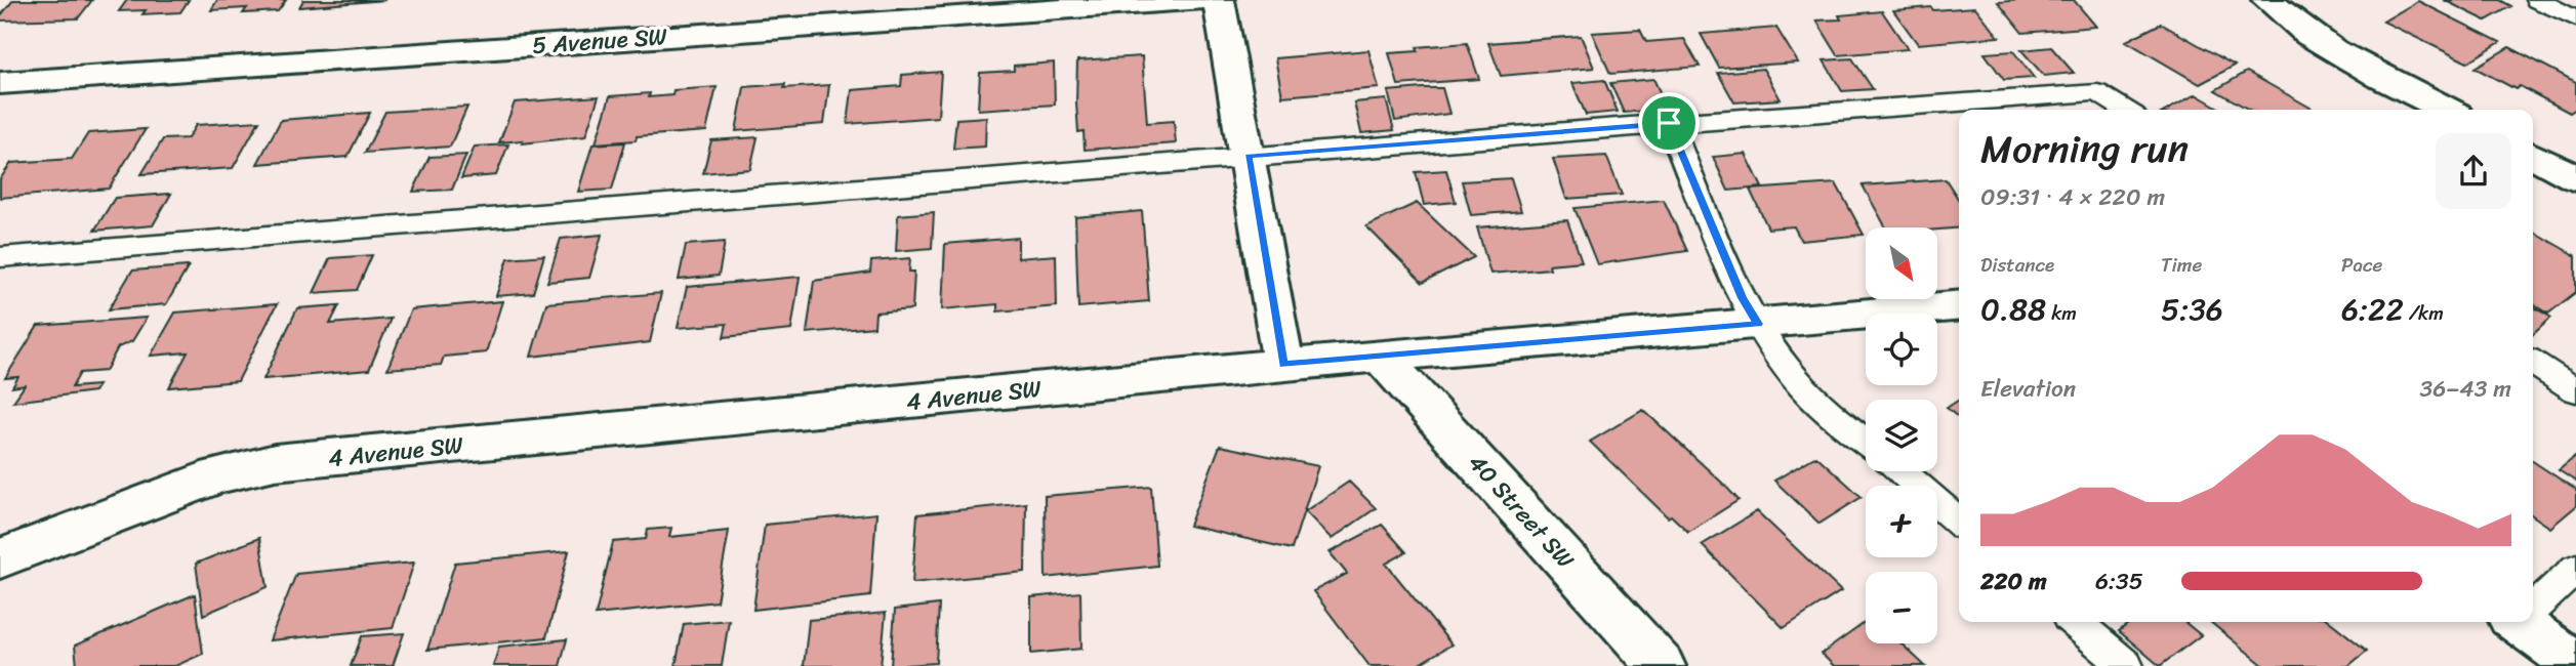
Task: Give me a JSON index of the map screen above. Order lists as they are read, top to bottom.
{
  "streets": {
    "street": ["5 Avenue SW", "4 Avenue SW", "40 Street SW"]
  },
  "crossings": [
    ["4 Avenue SW", "40 Street SW"]
  ],
  "north": "bottom right",
  "page": {
    "heading": ["Morning run", "09:31 · 4 × 220 m"],
    "map_buttons": ["+", "−"],
    "stats": [
      ["Distance", "0.88 km"],
      ["Time", "5:36"],
      ["Pace", "6:22 /km"]
    ],
    "chart": ["Elevation", "36–43 m"],
    "list": [
      {
        "name": "220 m",
        "note": "6:35"
      }
    ]
  }
}
